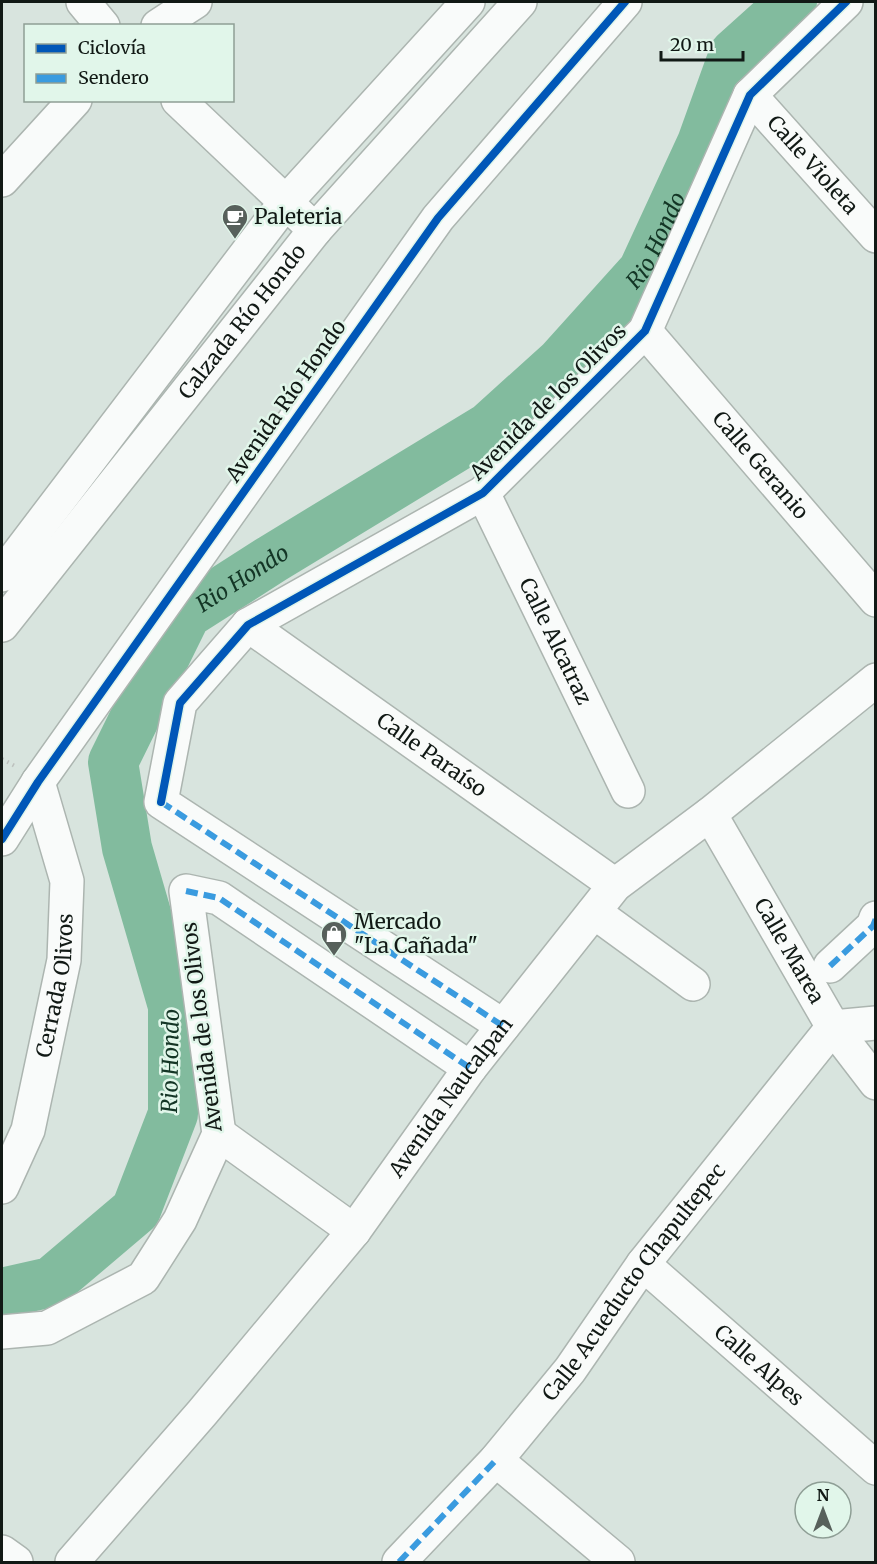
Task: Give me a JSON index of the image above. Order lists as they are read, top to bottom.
{
  "streets": {
    "street": [
      "Calle Violeta",
      "Calzada Río Hondo",
      "Avenida Río Hondo",
      "Avenida de los Olivos",
      "Calle Geranio",
      "Calle Alcatraz",
      "Calle Paraíso",
      "Calle Marea",
      "Cerrada Olivos",
      "Avenida Naucalpan",
      "Calle Acueducto Chapultepec",
      "Calle Alpes"
    ]
  },
  "crossings": [
    ["Calle Violeta", "Avenida de los Olivos"],
    ["Avenida Río Hondo", "Cerrada Olivos"],
    ["Avenida de los Olivos", "Calle Geranio"],
    ["Avenida de los Olivos", "Calle Alcatraz"],
    ["Avenida de los Olivos", "Calle Paraíso"],
    ["Avenida de los Olivos", "Avenida Naucalpan"],
    ["Calle Paraíso", "Avenida Naucalpan"],
    ["Calle Marea", "Avenida Naucalpan"],
    ["Calle Marea", "Calle Acueducto Chapultepec"],
    ["Calle Acueducto Chapultepec", "Calle Alpes"]
  ],
  "water": ["Rio Hondo"],
  "places": {
    "cafe": ["Paleteria"],
    "shop": ["Mercado \"La Cañada\""]
  },
  "legend": ["Ciclovía", "Sendero"],
  "scale_bar": "20 m",
  "north": "top"
}
